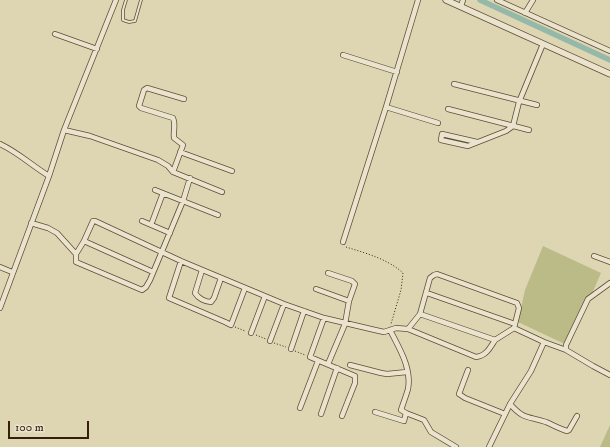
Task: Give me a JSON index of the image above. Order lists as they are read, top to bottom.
{
  "scale_bar": "100 m"
}
